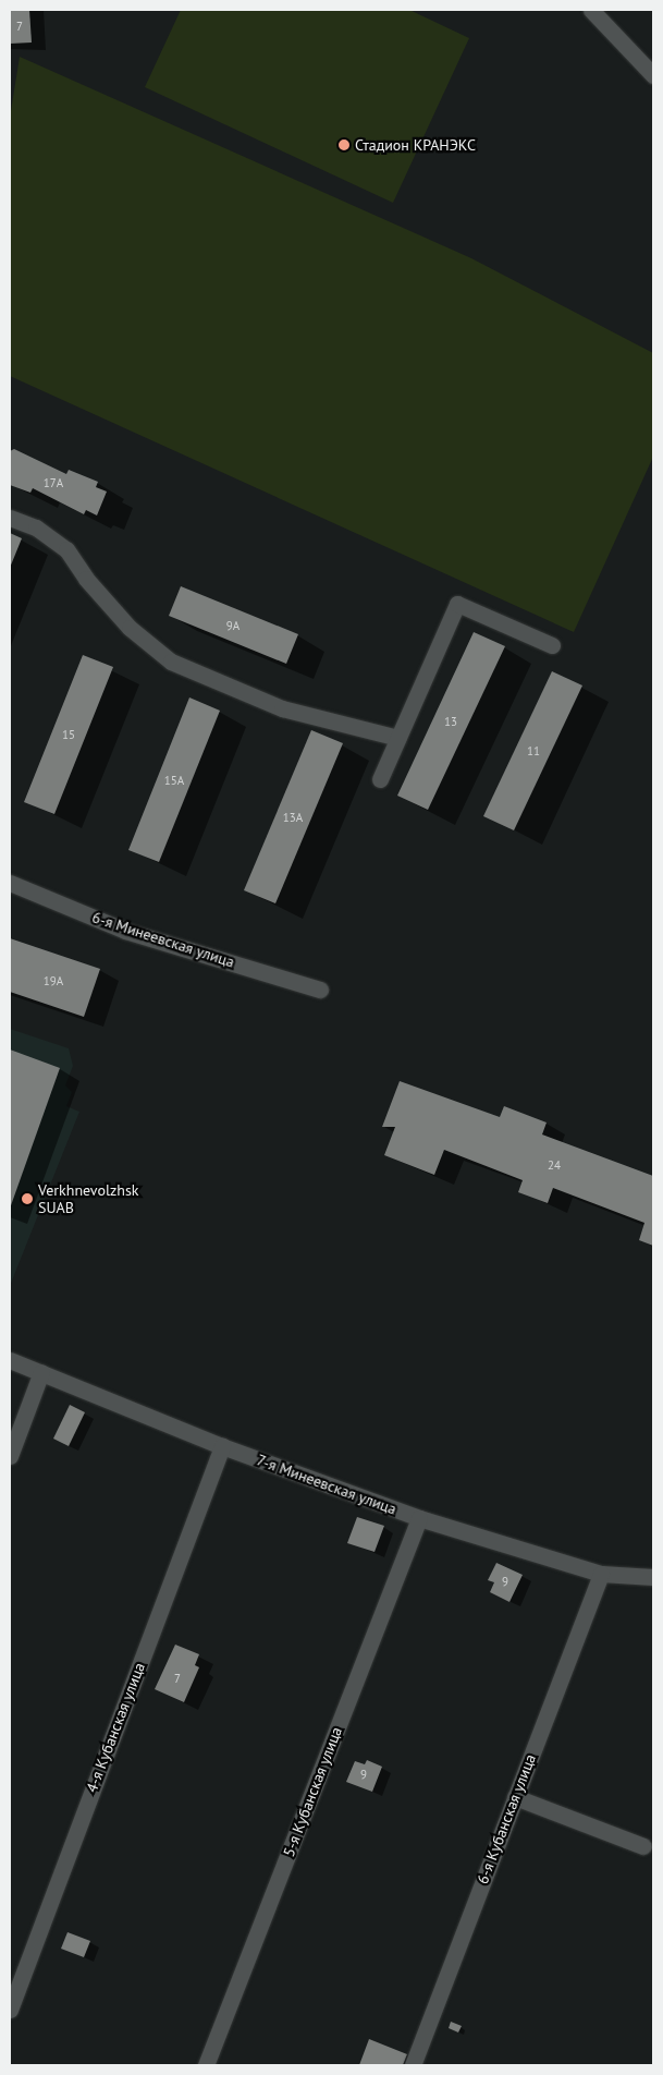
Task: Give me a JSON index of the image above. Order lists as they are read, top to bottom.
{
  "streets": {
    "street": [
      "6-я Минеевская улица",
      "7-я Минеевская улица",
      "4-я Кубанская улица",
      "5-я Кубанская улица",
      "6-я Кубанская улица"
    ]
  },
  "crossings": [
    ["7-я Минеевская улица", "4-я Кубанская улица"],
    ["7-я Минеевская улица", "5-я Кубанская улица"],
    ["7-я Минеевская улица", "6-я Кубанская улица"]
  ],
  "places": ["Стадион КРАНЭКС", "Verkhnevolzhsk SUAB"],
  "house_numbers": [
    "7",
    "17А",
    "9А",
    "13",
    "15",
    "11",
    "15А",
    "13А",
    "19А",
    "24",
    "9",
    "7",
    "9"
  ]
}
